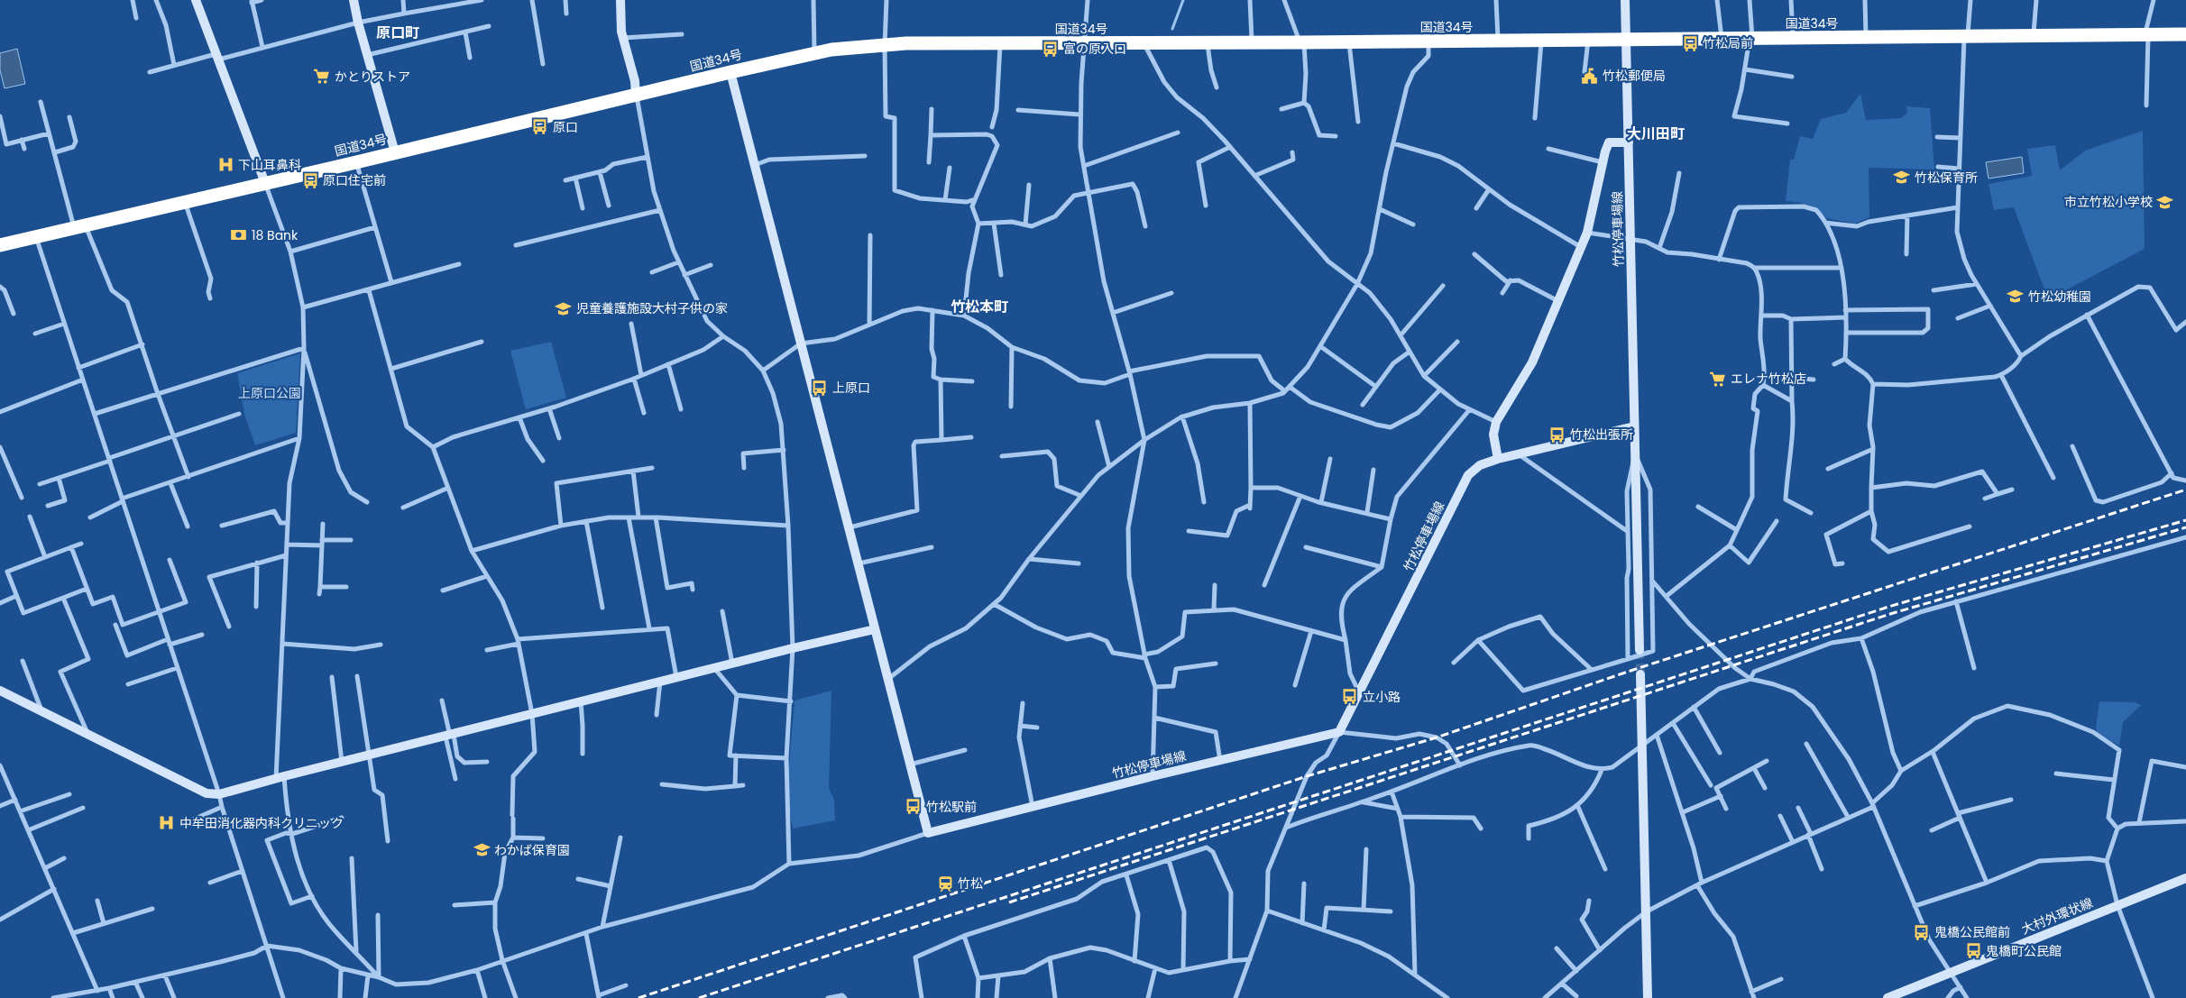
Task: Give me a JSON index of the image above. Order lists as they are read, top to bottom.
{
  "streets": {
    "highway": ["国道34号"],
    "street": ["竹松停車場線", "大村外環状線"]
  },
  "crossings": [
    ["国道34号", "竹松停車場線"]
  ],
  "districts": ["原口町", "大川田町", "竹松本町"],
  "parks": ["上原口公園"],
  "places": {
    "bus stop": [
      "竹松局前",
      "富の原入口",
      "原口",
      "原口住宅前",
      "上原口",
      "竹松出張所",
      "立小路",
      "竹松駅前",
      "鬼橋公民館前",
      "鬼橋町公民館"
    ],
    "public building": ["竹松郵便局"],
    "supermarket": ["かとりストア", "エレナ竹松店"],
    "hospital": ["下山耳鼻科", "中牟田消化器内科クリニック"],
    "school or university": [
      "竹松保育所",
      "市立竹松小学校",
      "竹松幼稚園",
      "児童養護施設大村子供の家",
      "わかば保育園"
    ],
    "bank": ["18 Bank"],
    "station": ["竹松"]
  }
}
